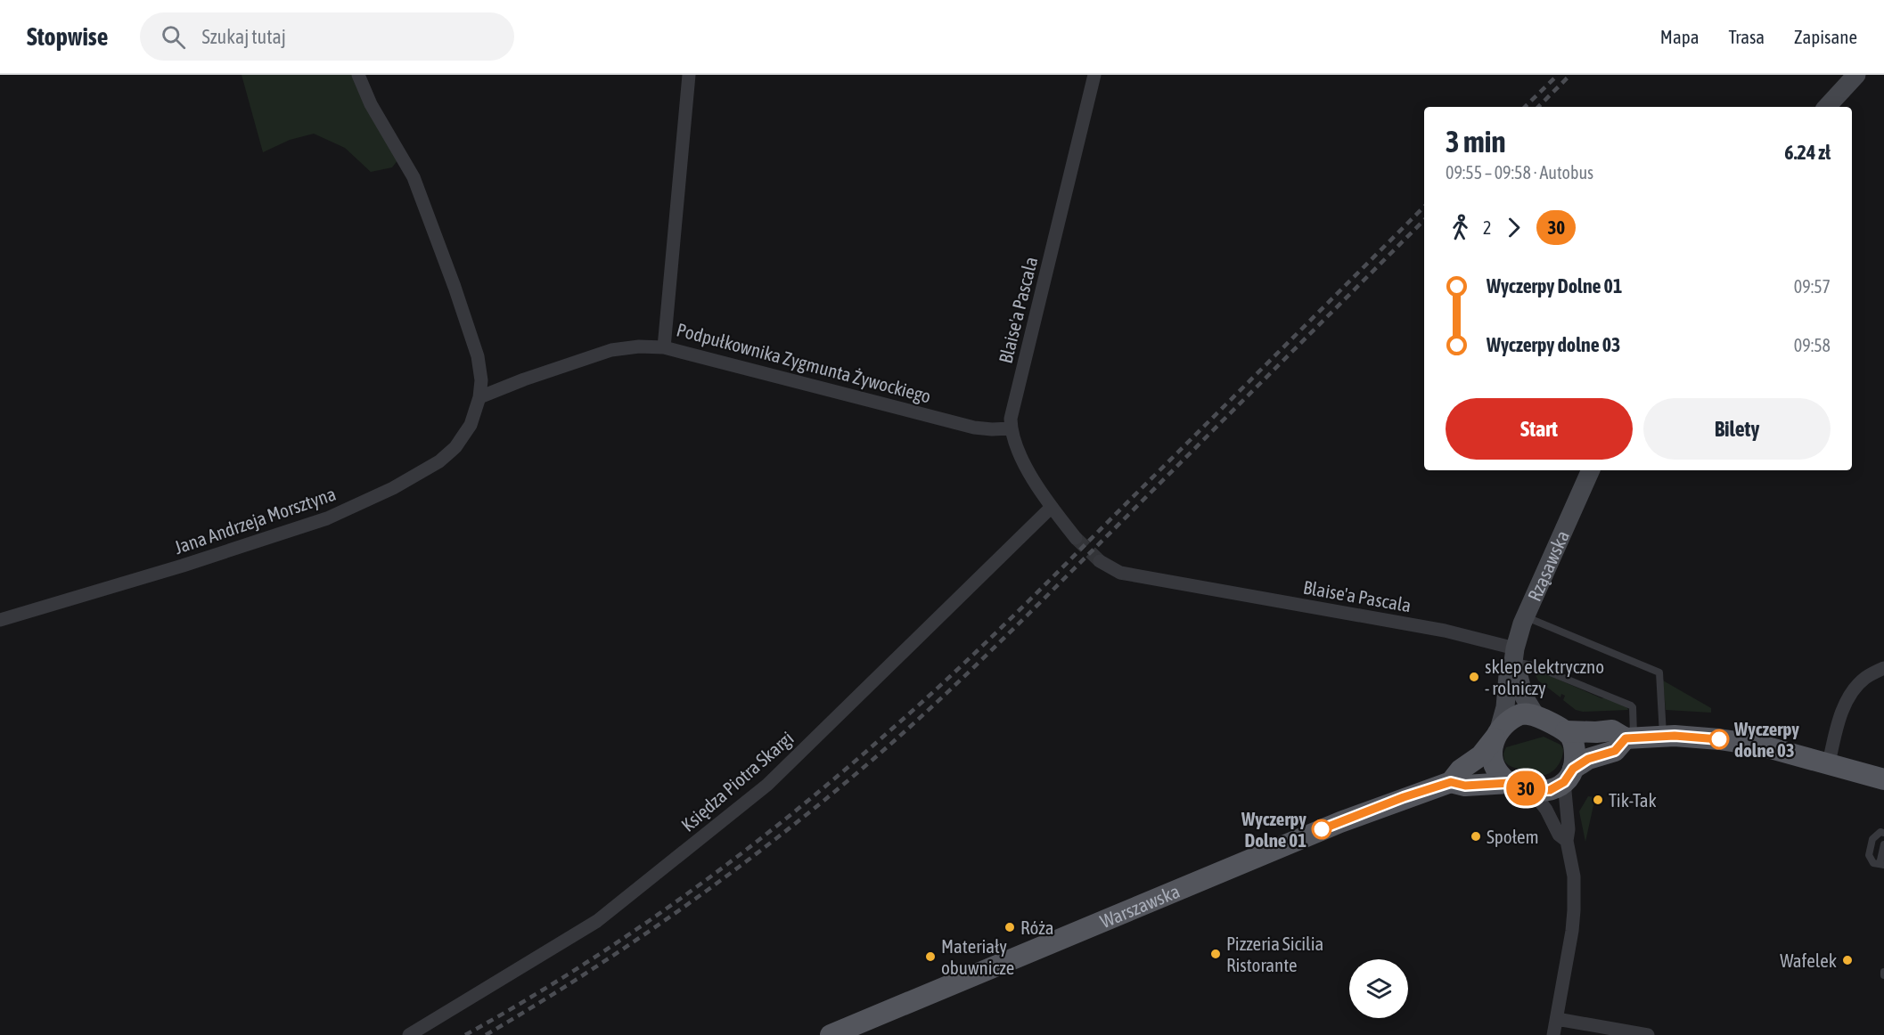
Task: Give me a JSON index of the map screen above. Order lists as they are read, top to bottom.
{
  "streets": {
    "main road": ["Warszawska"],
    "street": [
      "Blaise'a Pascala",
      "Podpułkownika Zygmunta Żywockiego",
      "Jana Andrzeja Morsztyna",
      "Rząsawska",
      "Księdza Piotra Skargi"
    ]
  },
  "crossings": [
    ["Blaise'a Pascala", "Podpułkownika Zygmunta Żywockiego"],
    ["Blaise'a Pascala", "Rząsawska"],
    ["Blaise'a Pascala", "Księdza Piotra Skargi"],
    ["Rząsawska", "Warszawska"]
  ],
  "places": [
    "sklep elektryczno - rolniczy",
    "Wyczerpy dolne 03",
    "Tik-Tak",
    "Wyczerpy Dolne 01",
    "Społem",
    "Róża",
    "Pizzeria Sicilia Ristorante",
    "Materiały obuwnicze",
    "Wafelek"
  ],
  "lines": ["bus line 30"],
  "page": {
    "header": "Stopwise",
    "search": "Szukaj tutaj",
    "nav": ["Mapa", "Trasa", "Zapisane"],
    "on_map": "30",
    "heading": ["3 min", "09:55 – 09:58 · Autobus", "6.24 zł"],
    "legs": ["2", "30"],
    "list": [
      {
        "name": "Wyczerpy Dolne 01",
        "value": "09:57"
      },
      {
        "name": "Wyczerpy dolne 03",
        "value": "09:58"
      }
    ],
    "buttons": ["Start", "Bilety"]
  }
}
